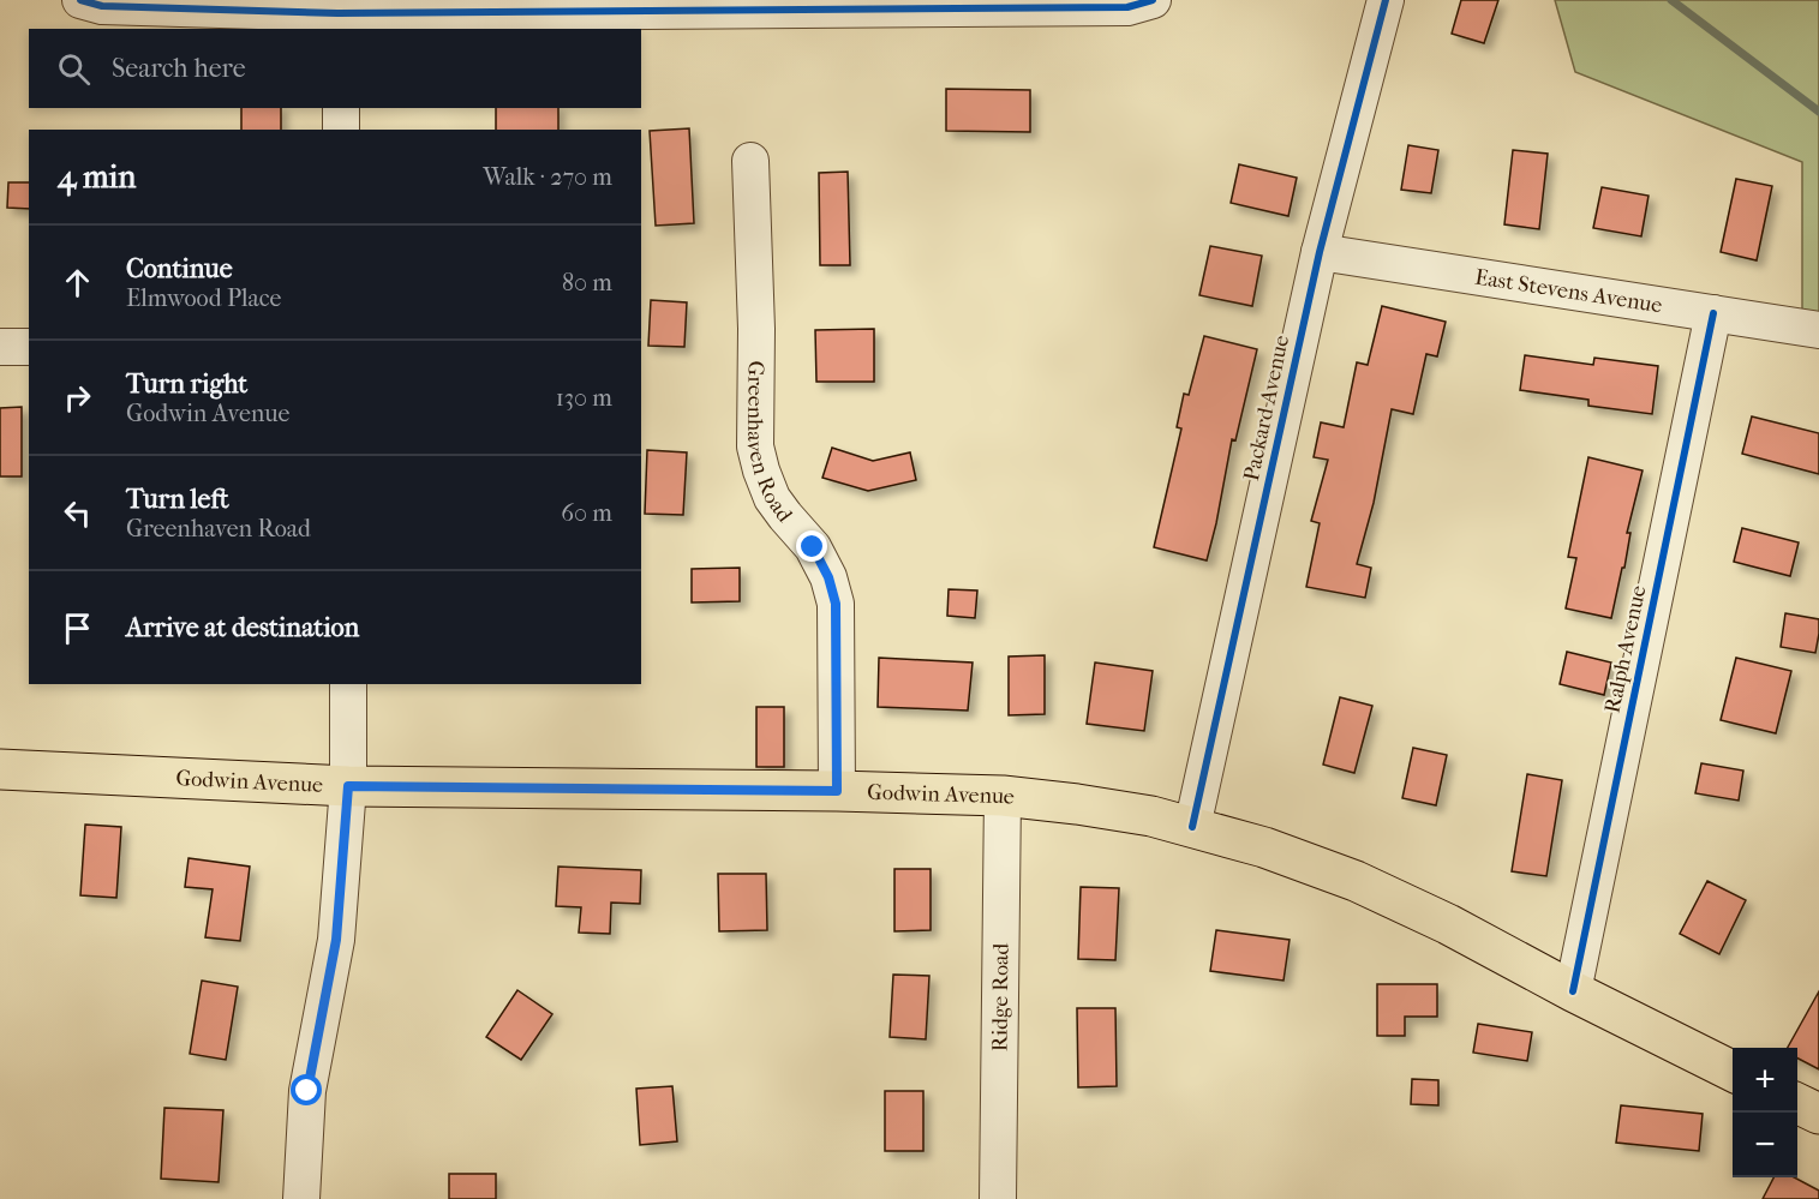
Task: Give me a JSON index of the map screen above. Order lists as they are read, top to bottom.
{
  "streets": {
    "main road": ["Godwin Avenue"],
    "street": [
      "East Stevens Avenue",
      "Packard Avenue",
      "Greenhaven Road",
      "Ralph Avenue",
      "Ridge Road"
    ]
  },
  "crossings": [
    ["East Stevens Avenue", "Packard Avenue"],
    ["East Stevens Avenue", "Ralph Avenue"],
    ["Packard Avenue", "Godwin Avenue"],
    ["Greenhaven Road", "Godwin Avenue"],
    ["Ralph Avenue", "Godwin Avenue"],
    ["Godwin Avenue", "Ridge Road"]
  ],
  "page": {
    "search": "Search here",
    "heading": ["4 min", "Walk · 270 m"],
    "list": [
      ["Continue", "Elmwood Place", "80 m"],
      ["Turn right", "Godwin Avenue", "130 m"],
      ["Turn left", "Greenhaven Road", "60 m"],
      "Arrive at destination"
    ],
    "map_buttons": ["+", "−"]
  }
}
